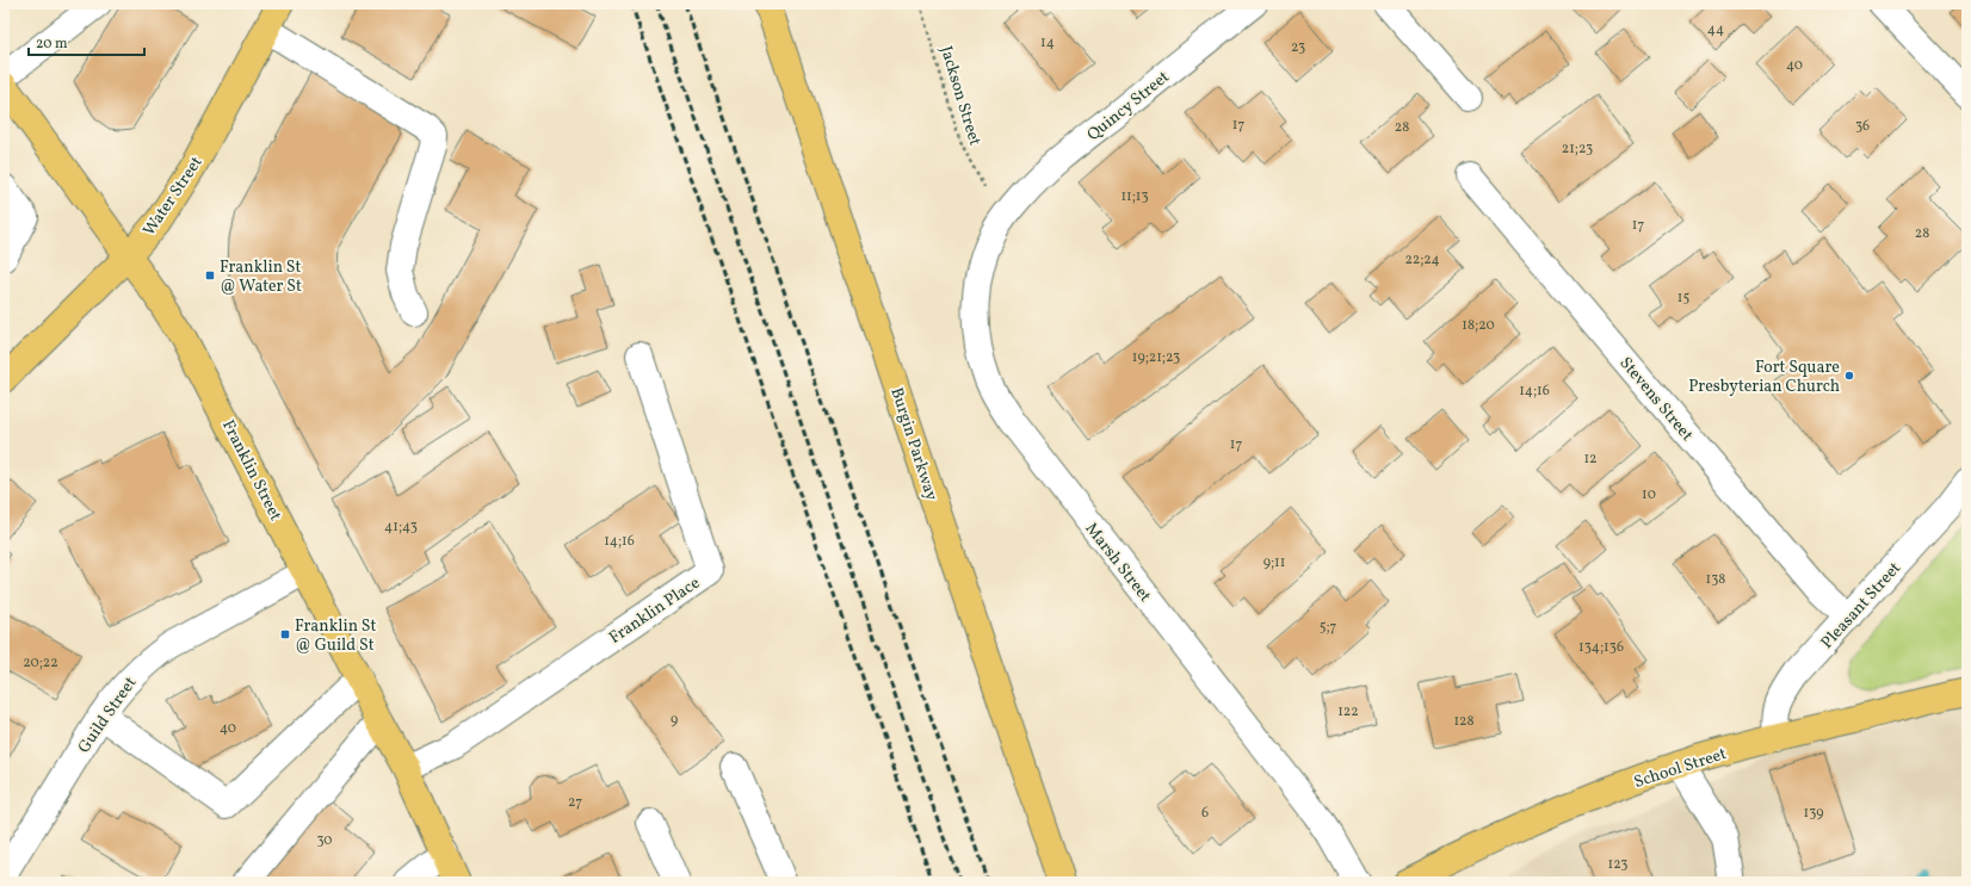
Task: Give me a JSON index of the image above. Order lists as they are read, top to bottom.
{
  "streets": {
    "main road": [
      "Water Street",
      "Burgin Parkway",
      "Franklin Street",
      "School Street"
    ],
    "street": [
      "Quincy Street",
      "Stevens Street",
      "Marsh Street",
      "Pleasant Street",
      "Franklin Place",
      "Guild Street"
    ],
    "path": ["Jackson Street"]
  },
  "crossings": [
    ["Jackson Street", "Quincy Street"],
    ["Jackson Street", "Marsh Street"],
    ["Quincy Street", "Marsh Street"],
    ["Water Street", "Franklin Street"],
    ["Stevens Street", "Pleasant Street"],
    ["Franklin Street", "Franklin Place"],
    ["Franklin Street", "Guild Street"],
    ["Pleasant Street", "School Street"]
  ],
  "places": {
    "transit": ["Franklin St @ Water St", "Franklin St @ Guild St"],
    "other": ["Fort Square Presbyterian Church"]
  },
  "house_numbers": [
    "44",
    "14",
    "23",
    "40",
    "17",
    "36",
    "28",
    "21;23",
    "11;13",
    "17",
    "28",
    "22;24",
    "15",
    "18;20",
    "19;21;23",
    "14;16",
    "17",
    "12",
    "10",
    "41;43",
    "14;16",
    "9;11",
    "138",
    "5;7",
    "134;136",
    "20;22",
    "122",
    "9",
    "128",
    "40",
    "27",
    "6",
    "139",
    "30",
    "123"
  ],
  "scale_bar": "20 m"
}
